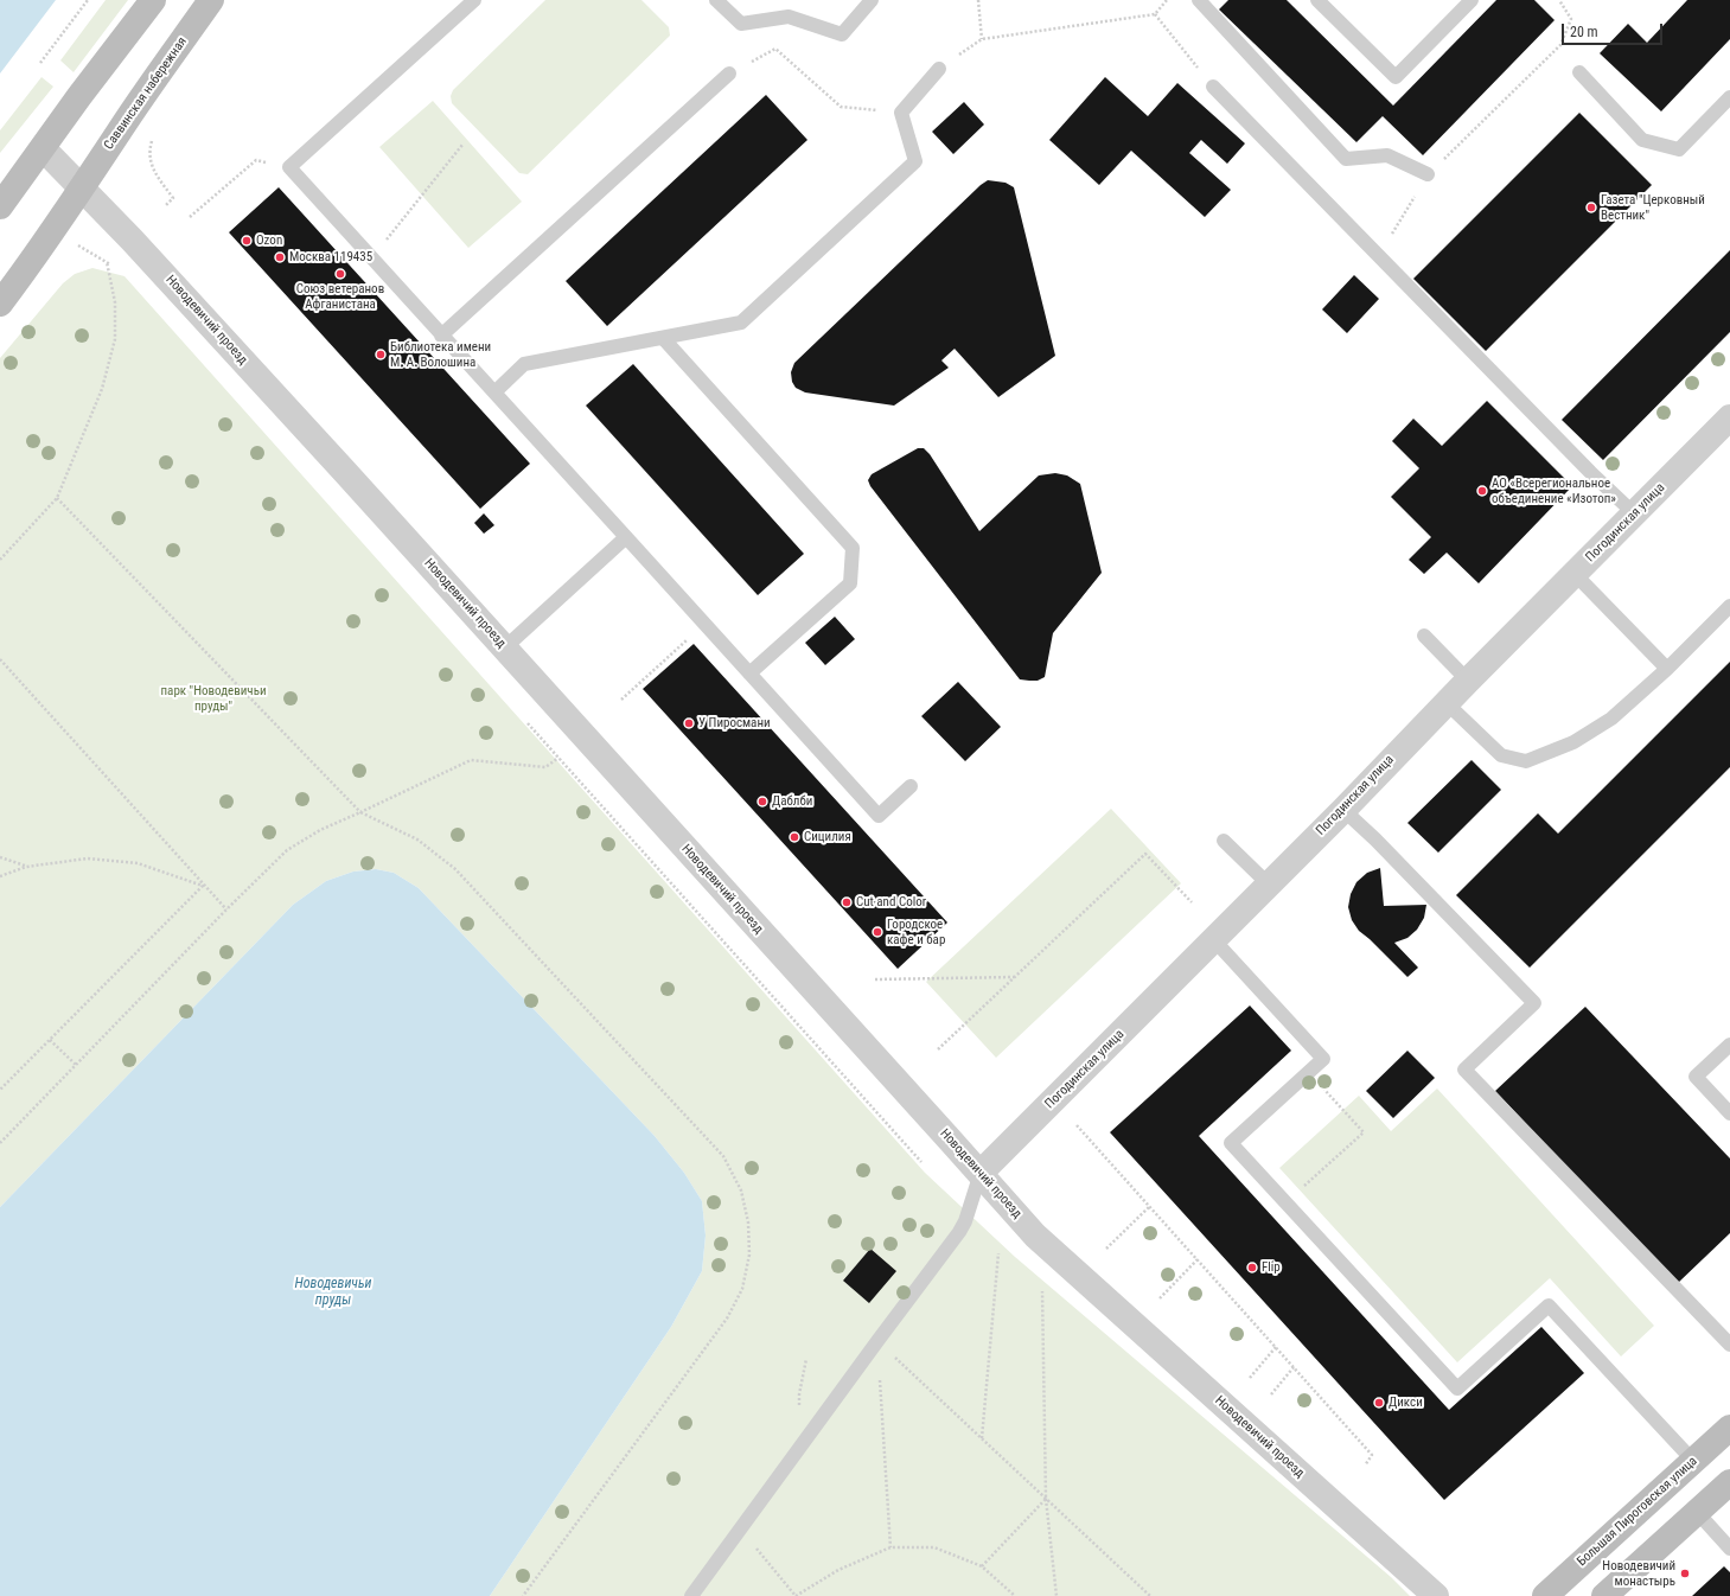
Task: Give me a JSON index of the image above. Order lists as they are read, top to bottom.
{
  "streets": {
    "main road": ["Саввинская набережная", "Большая Пироговская улица"],
    "street": ["Новодевичий проезд", "Погодинская улица"]
  },
  "crossings": [
    ["Саввинская набережная", "Новодевичий проезд"],
    ["Новодевичий проезд", "Погодинская улица"]
  ],
  "water": ["Новодевичьи пруды"],
  "parks": ["парк \"Новодевичьи пруды\""],
  "places": [
    "Газета \"Церковный Вестник\"",
    "Ozon",
    "Москва 119435",
    "Союз ветеранов Афганистана",
    "Библиотека имени М. А. Волошина",
    "АО «Всерегиональное объединение «Изотоп»",
    "У Пиросмани",
    "Даблби",
    "Сицилия",
    "Cut and Color",
    "Городское кафе и бар",
    "Flip",
    "Дикси",
    "Новодевичий монастырь"
  ],
  "scale_bar": "20 m"
}
